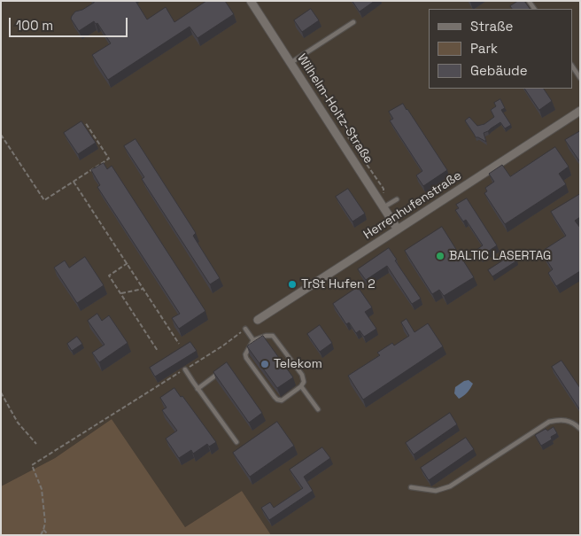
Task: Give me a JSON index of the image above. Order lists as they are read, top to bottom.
{
  "streets": {
    "street": ["Wilhelm-Holtz-Straße", "Herrenhufenstraße"]
  },
  "crossings": [
    ["Wilhelm-Holtz-Straße", "Herrenhufenstraße"]
  ],
  "places": ["BALTIC LASERTAG", "TrSt Hufen 2", "Telekom"],
  "legend": ["Straße", "Park", "Gebäude"],
  "scale_bar": "100 m"
}
